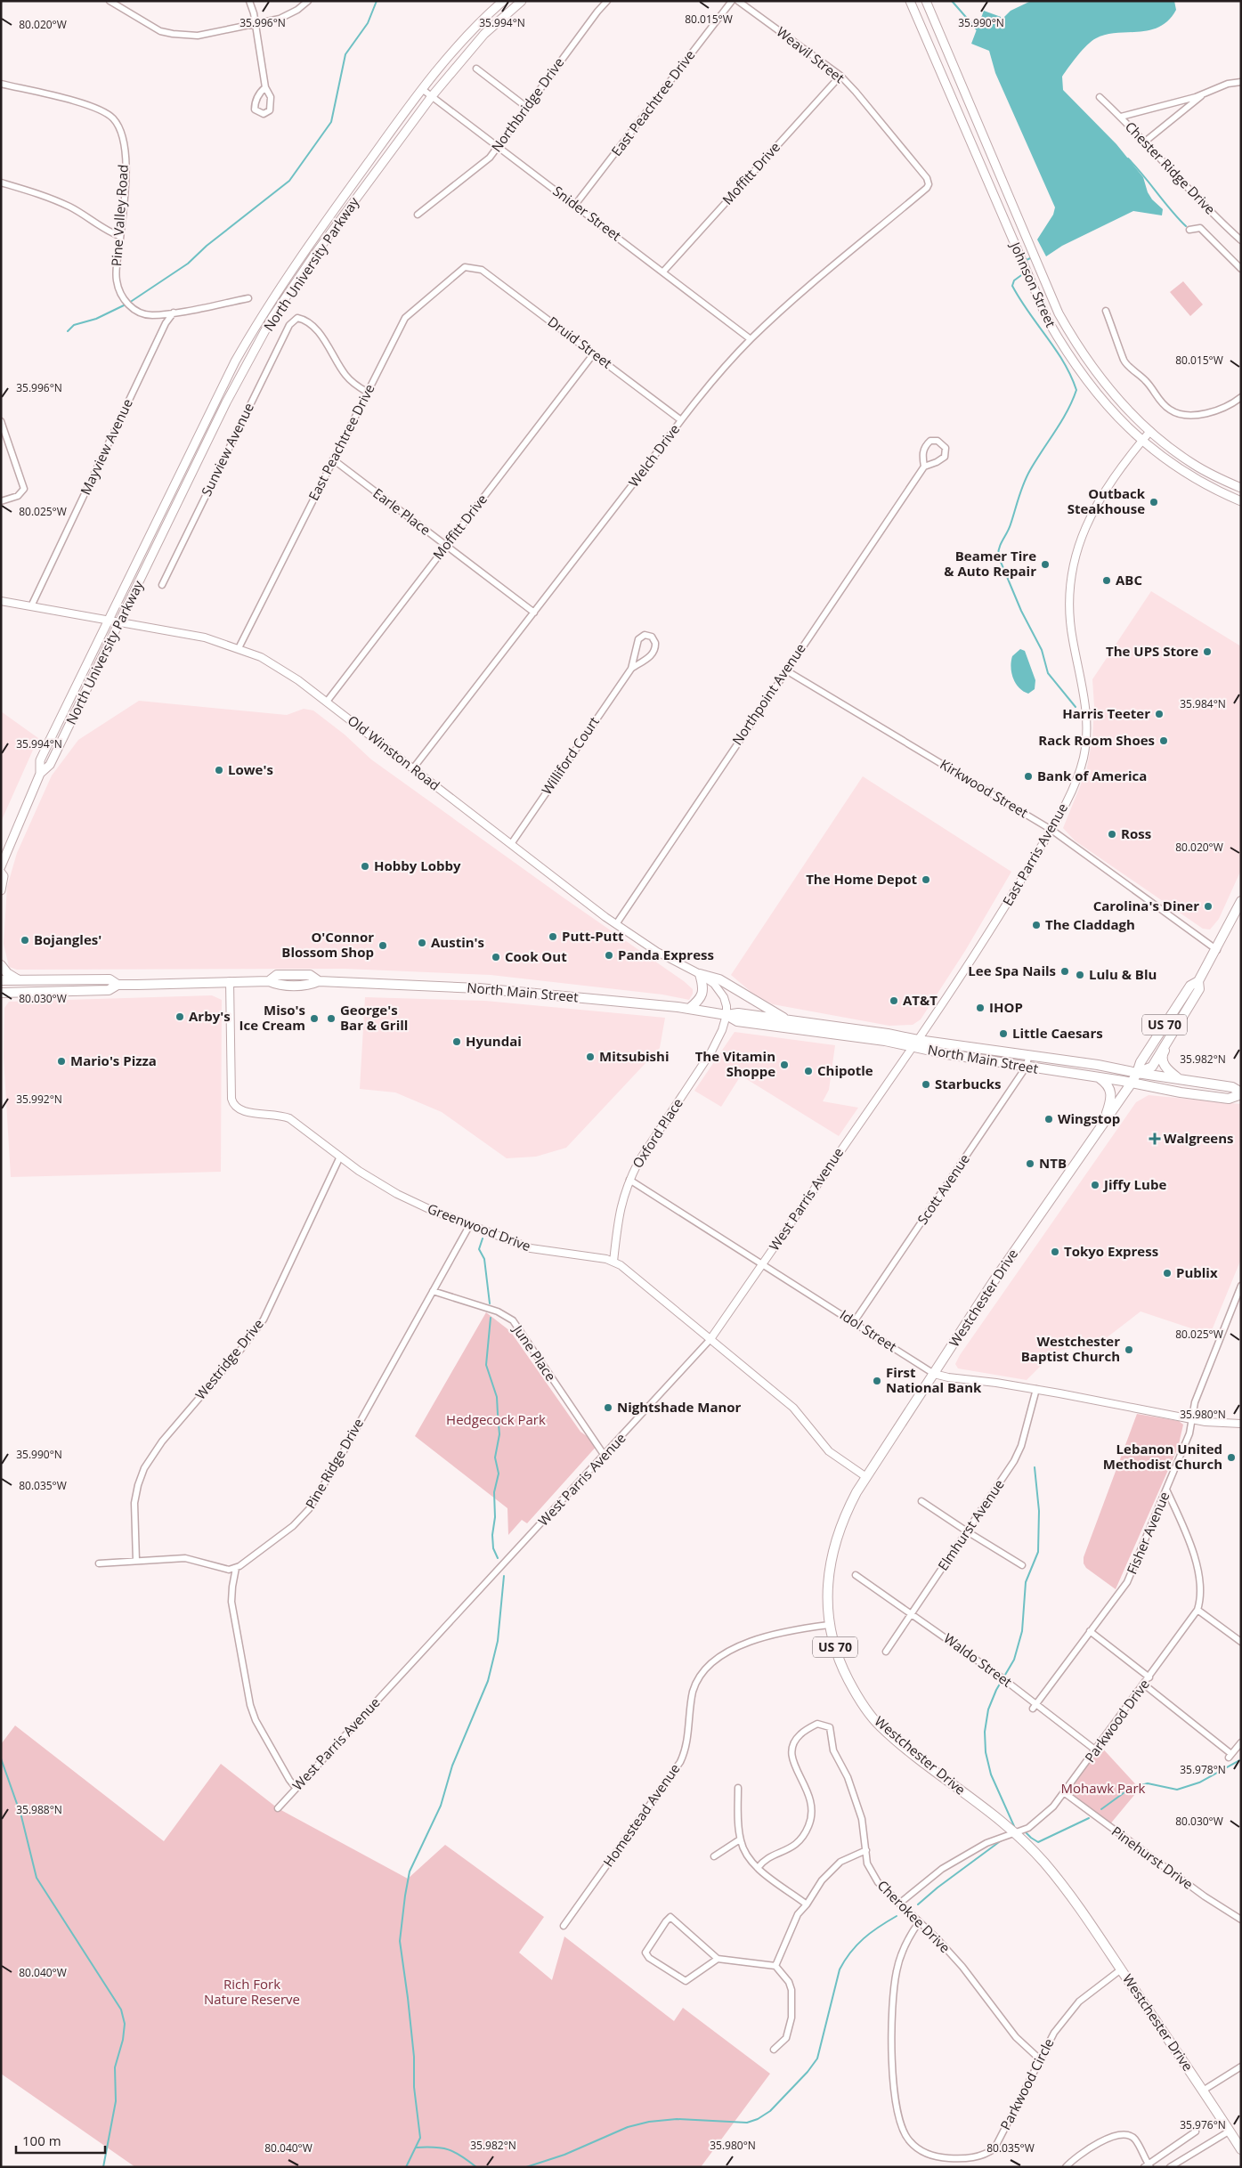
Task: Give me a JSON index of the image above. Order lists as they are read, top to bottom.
{
  "streets": {
    "main road": [
      "North University Parkway",
      "Johnson Street",
      "North Main Street",
      "US 70",
      "Westchester Drive"
    ],
    "street": [
      "Weavil Street",
      "East Peachtree Drive",
      "Northbridge Drive",
      "Chester Ridge Drive",
      "Moffitt Drive",
      "Snider Street",
      "Pine Valley Road",
      "Druid Street",
      "Mayview Avenue",
      "Sunview Avenue",
      "Welch Drive",
      "Earle Place",
      "Northpoint Avenue",
      "Old Winston Road",
      "Williford Court",
      "Kirkwood Street",
      "East Parris Avenue",
      "Oxford Place",
      "Scott Avenue",
      "West Parris Avenue",
      "Greenwood Drive",
      "Idol Street",
      "June Place",
      "Westridge Drive",
      "Pine Ridge Drive",
      "Elmhurst Avenue",
      "Fisher Avenue",
      "Waldo Street",
      "Parkwood Drive",
      "Homestead Avenue",
      "Pinehurst Drive",
      "Cherokee Drive",
      "Parkwood Circle"
    ]
  },
  "crossings": [
    ["Weavil Street", "Moffitt Drive"],
    ["Weavil Street", "Welch Drive"],
    ["East Peachtree Drive", "Snider Street"],
    ["East Peachtree Drive", "Druid Street"],
    ["East Peachtree Drive", "Sunview Avenue"],
    ["East Peachtree Drive", "Earle Place"],
    ["East Peachtree Drive", "Old Winston Road"],
    ["Northbridge Drive", "Snider Street"],
    ["Moffitt Drive", "Snider Street"],
    ["Moffitt Drive", "Druid Street"],
    ["Moffitt Drive", "Earle Place"],
    ["Moffitt Drive", "Old Winston Road"],
    ["Snider Street", "North University Parkway"],
    ["Snider Street", "Welch Drive"],
    ["Pine Valley Road", "Mayview Avenue"],
    ["North University Parkway", "Old Winston Road"],
    ["Johnson Street", "East Parris Avenue"],
    ["Druid Street", "Welch Drive"],
    ["Mayview Avenue", "Old Winston Road"],
    ["Welch Drive", "Earle Place"],
    ["Welch Drive", "Old Winston Road"],
    ["Northpoint Avenue", "Old Winston Road"],
    ["Northpoint Avenue", "Kirkwood Street"],
    ["Old Winston Road", "Williford Court"],
    ["Old Winston Road", "North Main Street"],
    ["Old Winston Road", "Oxford Place"],
    ["Kirkwood Street", "East Parris Avenue"],
    ["Kirkwood Street", "US 70"],
    ["East Parris Avenue", "North Main Street"],
    ["East Parris Avenue", "West Parris Avenue"],
    ["North Main Street", "US 70"],
    ["North Main Street", "Oxford Place"],
    ["North Main Street", "Scott Avenue"],
    ["North Main Street", "West Parris Avenue"],
    ["North Main Street", "Greenwood Drive"],
    ["North Main Street", "Westchester Drive"],
    ["US 70", "Westchester Drive"],
    ["Oxford Place", "Greenwood Drive"],
    ["Oxford Place", "Idol Street"],
    ["Scott Avenue", "Idol Street"],
    ["West Parris Avenue", "Greenwood Drive"],
    ["West Parris Avenue", "Idol Street"],
    ["West Parris Avenue", "June Place"],
    ["Greenwood Drive", "Westchester Drive"],
    ["Greenwood Drive", "Westridge Drive"],
    ["Greenwood Drive", "Pine Ridge Drive"],
    ["Westchester Drive", "Idol Street"],
    ["Westchester Drive", "Parkwood Drive"],
    ["Westchester Drive", "Homestead Avenue"],
    ["Westchester Drive", "Parkwood Circle"],
    ["Idol Street", "Elmhurst Avenue"],
    ["Idol Street", "Fisher Avenue"],
    ["June Place", "Pine Ridge Drive"],
    ["Elmhurst Avenue", "Waldo Street"],
    ["Fisher Avenue", "Waldo Street"],
    ["Waldo Street", "Parkwood Drive"],
    ["Parkwood Drive", "Pinehurst Drive"],
    ["Parkwood Drive", "Cherokee Drive"],
    ["Cherokee Drive", "Parkwood Circle"]
  ],
  "parks": ["Hedgecock Park", "Mohawk Park", "Rich Fork Nature Reserve"],
  "places": {
    "other": [
      "Outback Steakhouse",
      "Beamer Tire & Auto Repair",
      "ABC",
      "The UPS Store",
      "Harris Teeter",
      "Rack Room Shoes",
      "Lowe's",
      "Bank of America",
      "Ross",
      "Hobby Lobby",
      "The Home Depot",
      "Carolina's Diner",
      "The Claddagh",
      "Putt-Putt",
      "Bojangles'",
      "Austin's",
      "O'Connor Blossom Shop",
      "Panda Express",
      "Cook Out",
      "Lee Spa Nails",
      "Lulu & Blu",
      "AT&T",
      "IHOP",
      "Arby's",
      "Miso's Ice Cream",
      "George's Bar & Grill",
      "Little Caesars",
      "Hyundai",
      "Mitsubishi",
      "Mario's Pizza",
      "The Vitamin Shoppe",
      "Chipotle",
      "Starbucks",
      "Wingstop",
      "NTB",
      "Jiffy Lube",
      "Tokyo Express",
      "Publix",
      "Westchester Baptist Church",
      "First National Bank",
      "Nightshade Manor",
      "Lebanon United Methodist Church"
    ],
    "health": ["Walgreens"]
  },
  "scale_bar": "100 m",
  "coordinates": [
    "80.015°W",
    "35.996°N",
    "35.994°N",
    "35.990°N",
    "80.020°W",
    "80.025°W",
    "35.984°N",
    "80.030°W",
    "35.982°N",
    "35.992°N",
    "35.980°N",
    "80.035°W",
    "35.978°N",
    "35.988°N",
    "80.040°W",
    "35.976°N"
  ]
}
